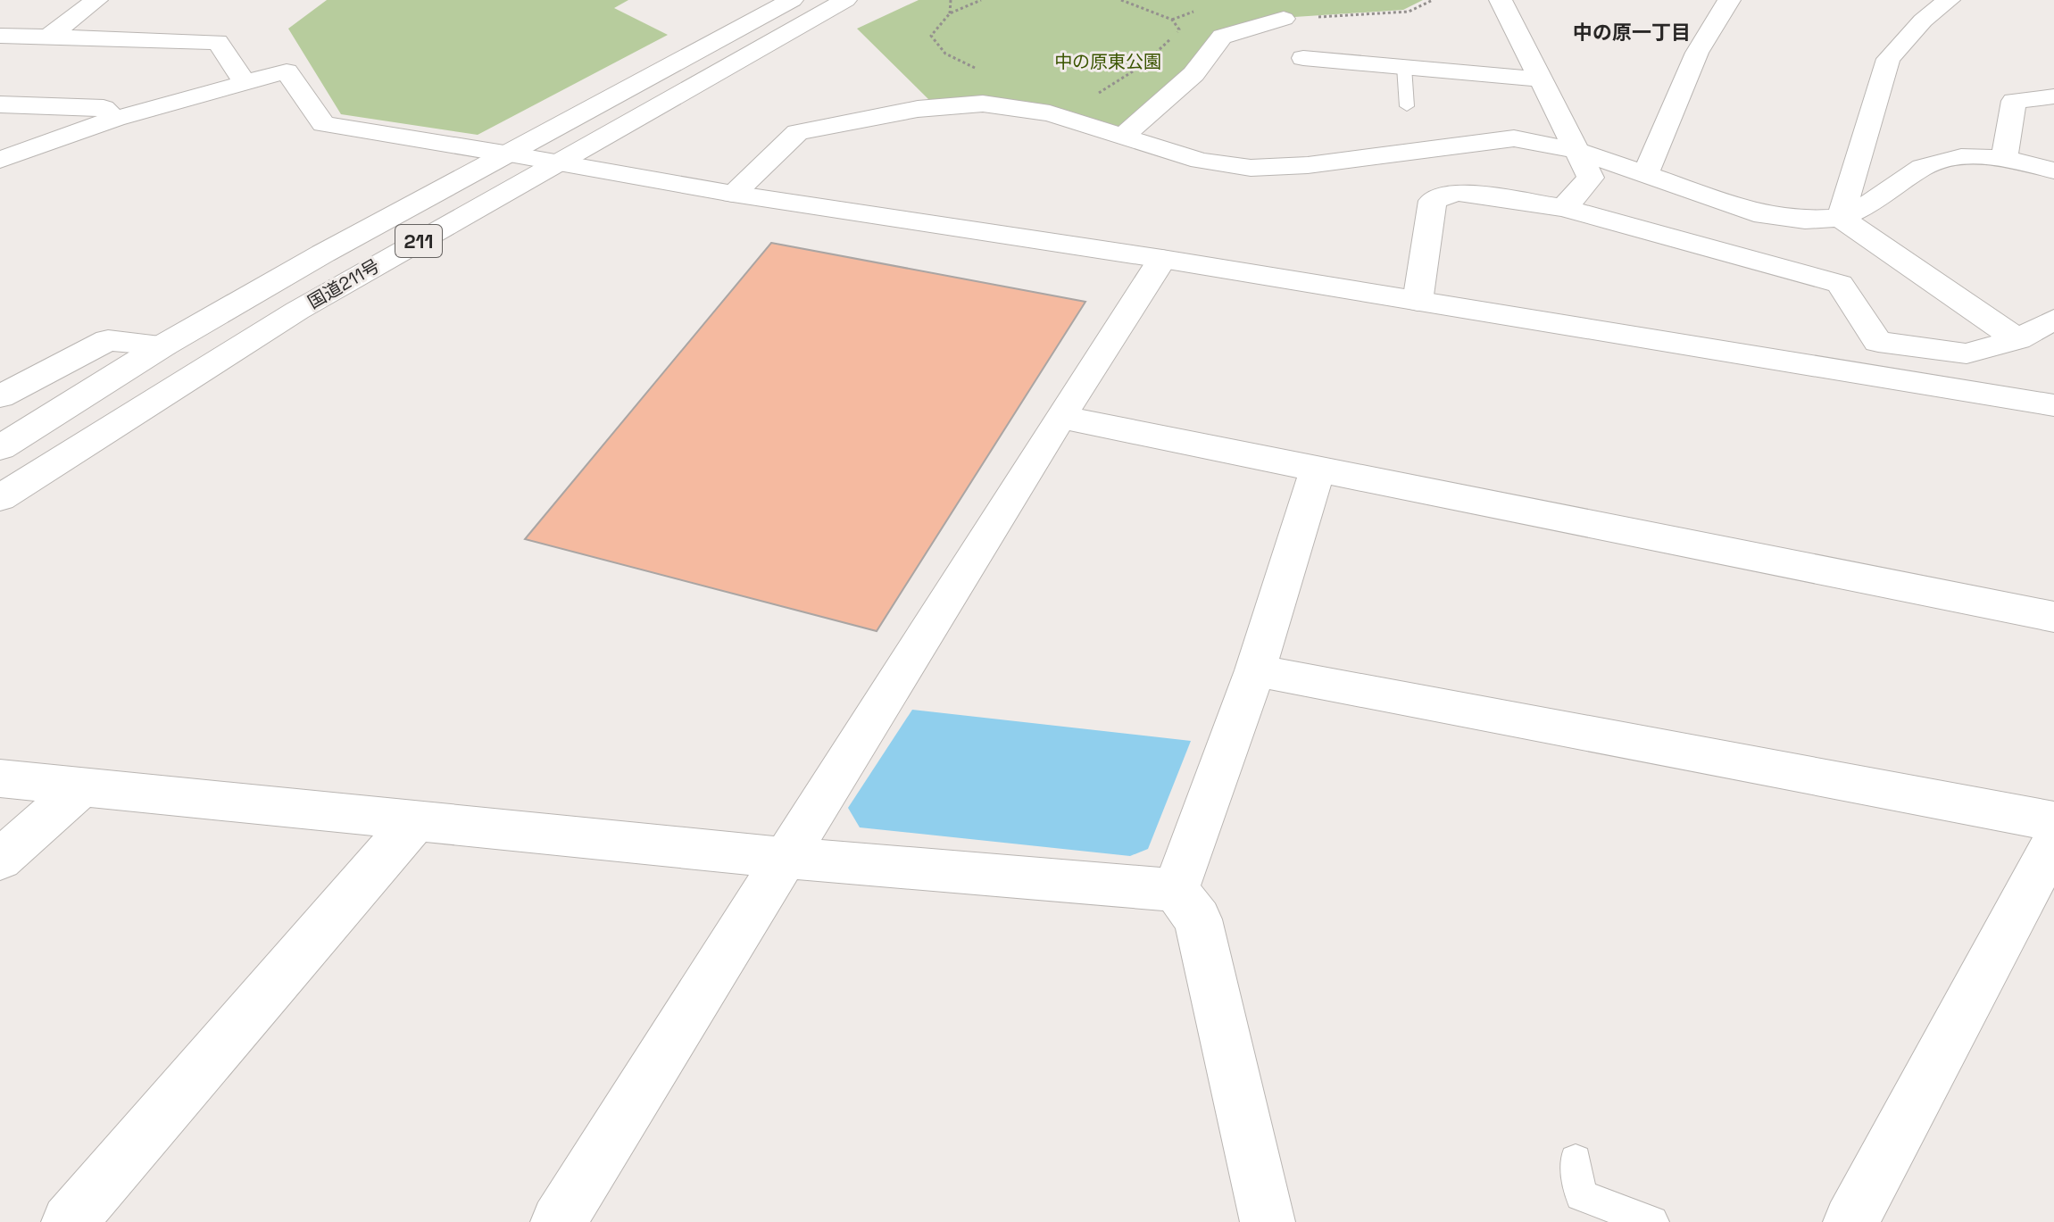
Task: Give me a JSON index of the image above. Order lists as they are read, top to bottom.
{
  "streets": {
    "main road": ["211", "国道211号"]
  },
  "districts": ["中の原一丁目"],
  "parks": ["中の原東公園"]
}
